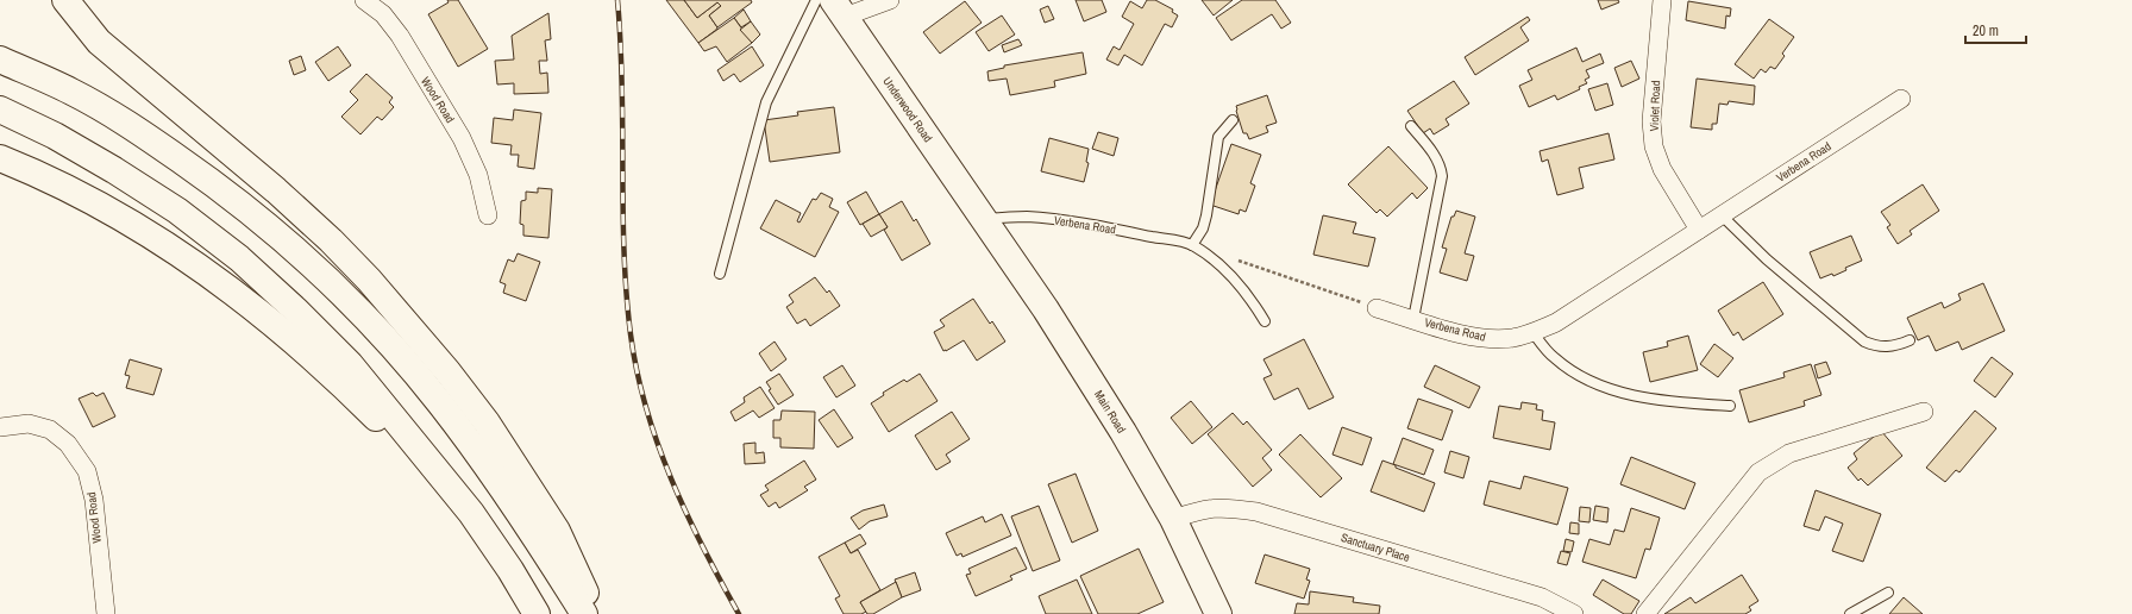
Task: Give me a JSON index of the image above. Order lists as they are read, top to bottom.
{
  "streets": {
    "main road": ["Underwood Road", "Main Road"],
    "street": [
      "Wood Road",
      "Violet Road",
      "Verbena Road",
      "Sanctuary Place"
    ]
  },
  "crossings": [
    ["Violet Road", "Verbena Road"],
    ["Underwood Road", "Verbena Road"],
    ["Underwood Road", "Main Road"],
    ["Verbena Road", "Main Road"],
    ["Main Road", "Sanctuary Place"]
  ],
  "scale_bar": "20 m"
}
